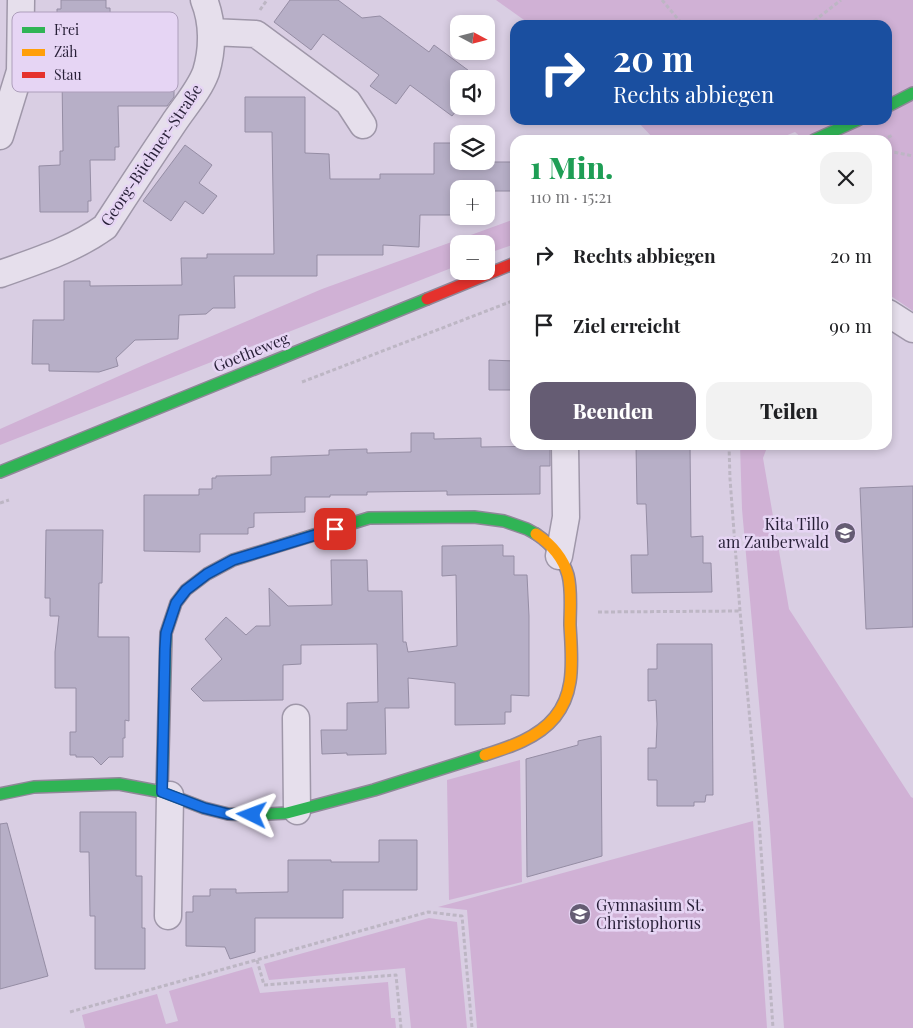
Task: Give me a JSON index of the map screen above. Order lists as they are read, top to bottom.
{
  "streets": {
    "street": ["Georg-Büchner-Straße", "Goetheweg"]
  },
  "places": {
    "school or university": ["Kita Tillo am Zauberwald", "Gymnasium St. Christophorus"]
  },
  "legend": ["Frei", "Zäh", "Stau"],
  "north": "right",
  "page": {
    "map_buttons": ["+", "−"],
    "turn": ["20 m", "Rechts abbiegen"],
    "heading": ["1 Min.", "110 m · 15:21"],
    "list": [
      {
        "name": "Rechts abbiegen",
        "value": "20 m"
      },
      {
        "name": "Ziel erreicht",
        "value": "90 m"
      }
    ],
    "buttons": ["Beenden", "Teilen"]
  }
}
